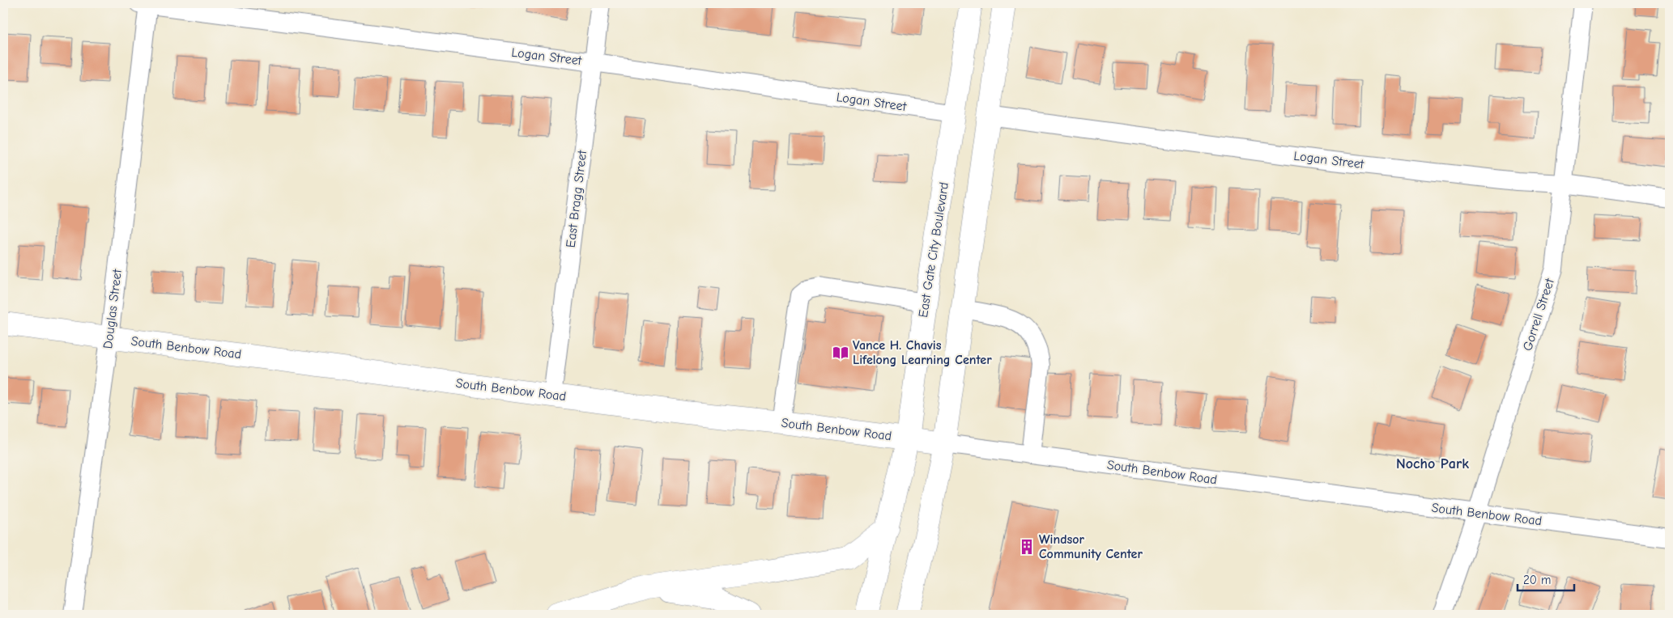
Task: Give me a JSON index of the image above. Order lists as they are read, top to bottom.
{
  "streets": {
    "main road": ["East Gate City Boulevard", "South Benbow Road"],
    "street": [
      "Logan Street",
      "East Bragg Street",
      "Douglas Street",
      "Gorrell Street"
    ]
  },
  "crossings": [
    ["Logan Street", "East Bragg Street"],
    ["Logan Street", "East Gate City Boulevard"],
    ["Logan Street", "Douglas Street"],
    ["Logan Street", "Gorrell Street"],
    ["East Bragg Street", "South Benbow Road"],
    ["East Gate City Boulevard", "South Benbow Road"],
    ["Douglas Street", "South Benbow Road"],
    ["Gorrell Street", "South Benbow Road"]
  ],
  "districts": ["Nocho Park"],
  "places": {
    "library": ["Vance H. Chavis Lifelong Learning Center"],
    "building": ["Windsor Community Center"]
  },
  "scale_bar": "20 m"
}
